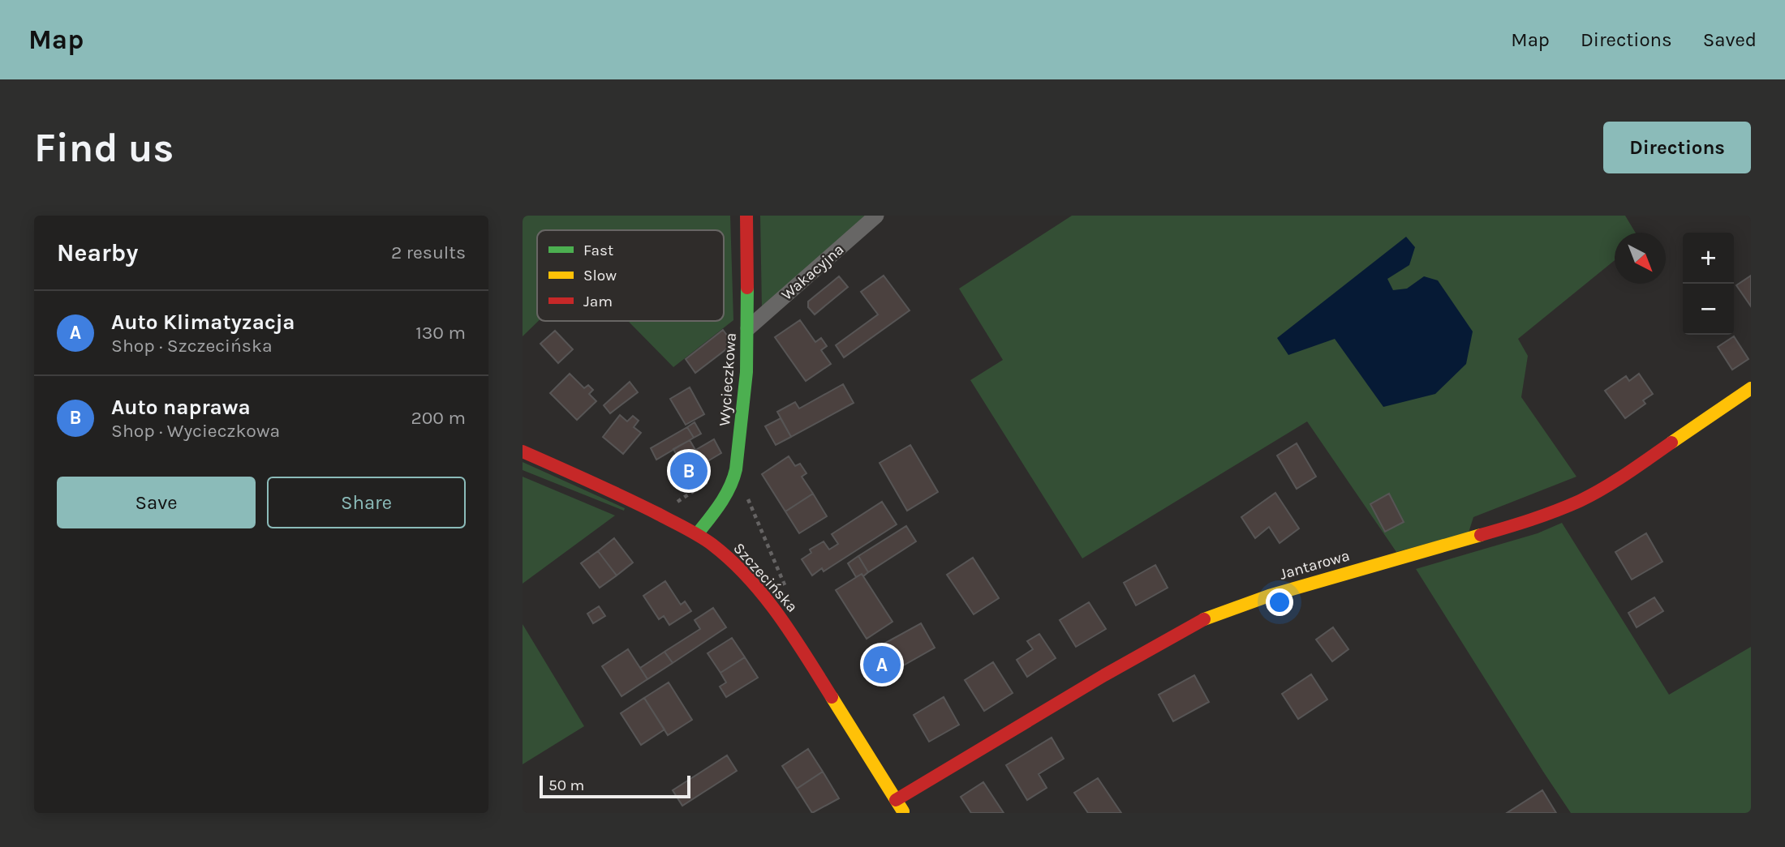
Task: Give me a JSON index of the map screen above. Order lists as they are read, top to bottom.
{
  "streets": {
    "street": [
      "Wakacyjna",
      "Wycieczkowa",
      "Jantarowa",
      "Szczecińska"
    ]
  },
  "crossings": [
    ["Wakacyjna", "Wycieczkowa"],
    ["Wycieczkowa", "Szczecińska"],
    ["Jantarowa", "Szczecińska"]
  ],
  "legend": ["Fast", "Slow", "Jam"],
  "scale_bar": "50 m",
  "north": "bottom right",
  "page": {
    "header": "Map",
    "nav": ["Map", "Directions", "Saved"],
    "buttons": [
      "Directions",
      ["Save", "Share"]
    ],
    "title": "Find us",
    "heading": ["Nearby", "2 results"],
    "map_buttons": ["+", "−"],
    "list": [
      {
        "mark": "A",
        "name": "Auto Klimatyzacja",
        "note": "Shop · Szczecińska",
        "value": "130 m"
      },
      {
        "mark": "B",
        "name": "Auto naprawa",
        "note": "Shop · Wycieczkowa",
        "value": "200 m"
      }
    ],
    "pins": ["B", "A"],
    "scale": "50 m"
  }
}
